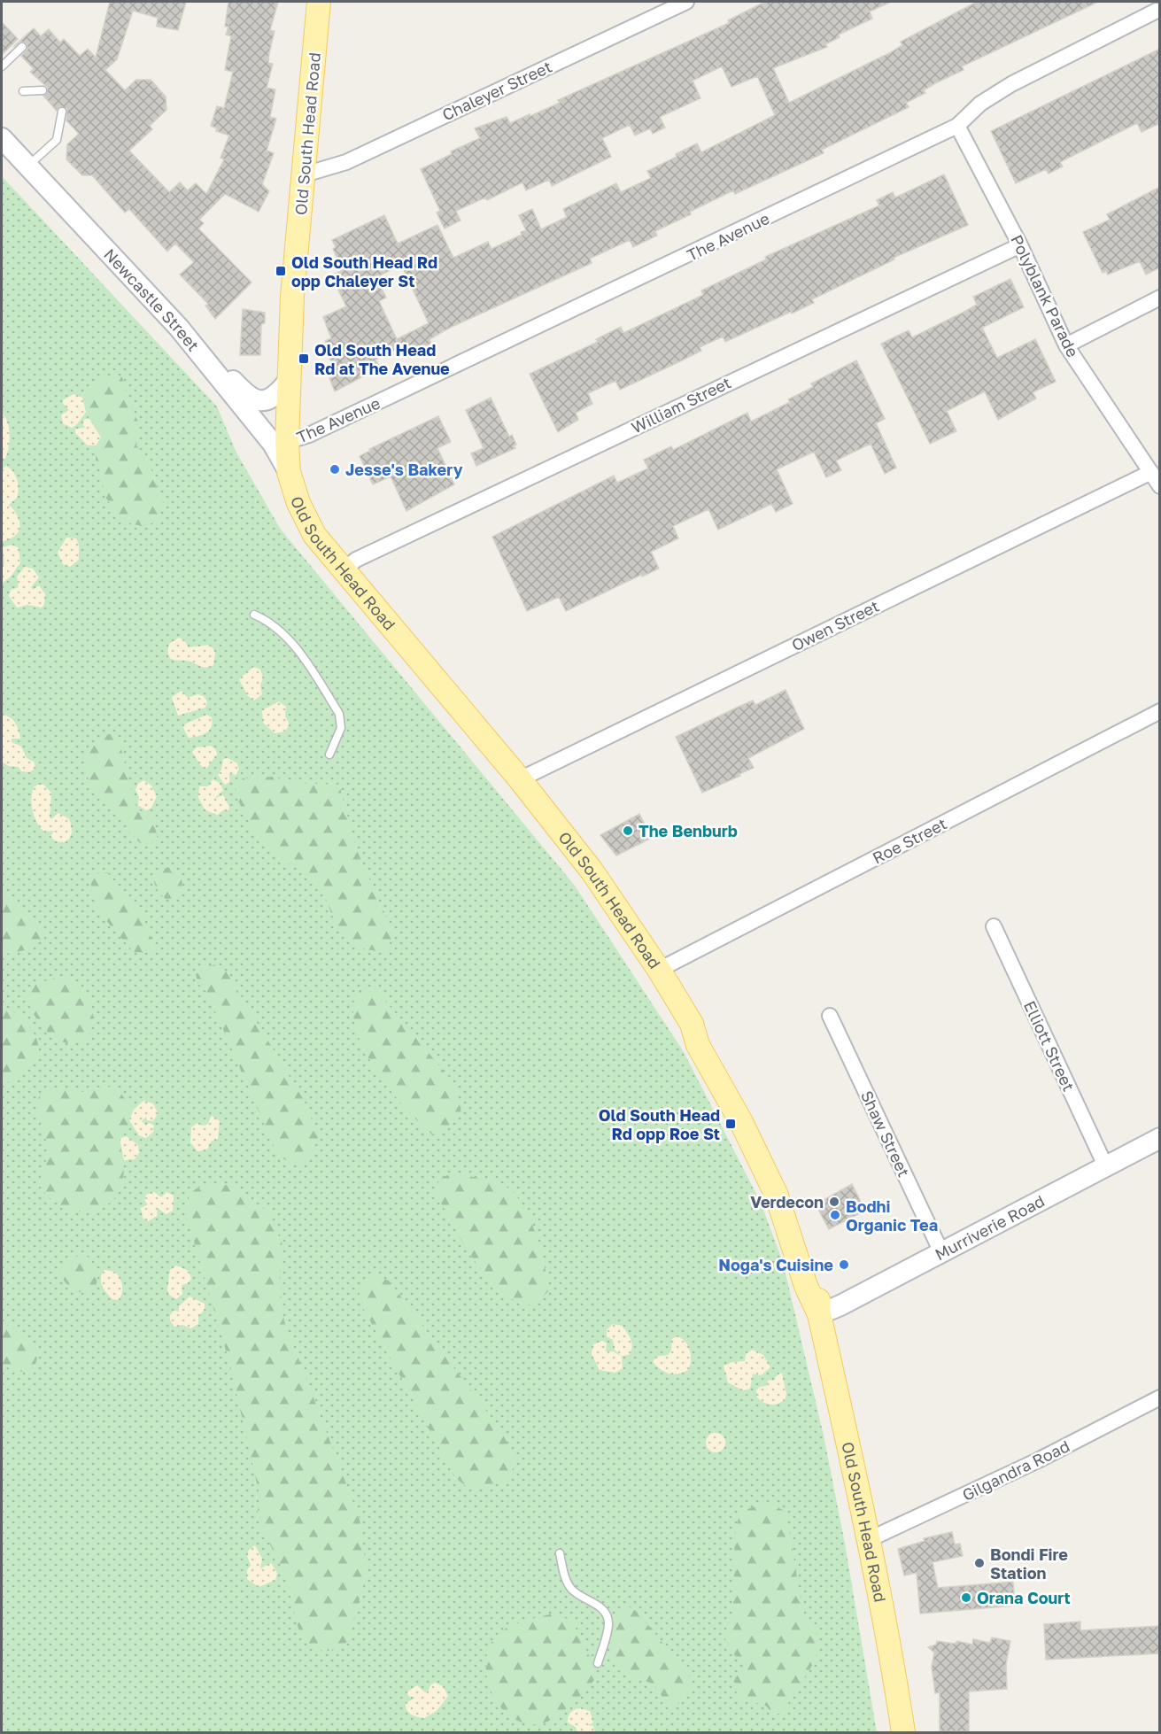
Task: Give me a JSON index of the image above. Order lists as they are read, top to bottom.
{
  "streets": {
    "main road": ["Old South Head Road"],
    "street": [
      "Chaleyer Street",
      "The Avenue",
      "Polyblank Parade",
      "Newcastle Street",
      "William Street",
      "Owen Street",
      "Roe Street",
      "Elliott Street",
      "Shaw Street",
      "Murriverie Road",
      "Gilgandra Road"
    ]
  },
  "crossings": [
    ["Chaleyer Street", "Old South Head Road"],
    ["Old South Head Road", "The Avenue"],
    ["Old South Head Road", "Newcastle Street"],
    ["Old South Head Road", "William Street"],
    ["Old South Head Road", "Owen Street"],
    ["Old South Head Road", "Roe Street"],
    ["Old South Head Road", "Murriverie Road"],
    ["Old South Head Road", "Gilgandra Road"],
    ["The Avenue", "Polyblank Parade"],
    ["Polyblank Parade", "William Street"],
    ["Polyblank Parade", "Owen Street"],
    ["Elliott Street", "Murriverie Road"],
    ["Shaw Street", "Murriverie Road"]
  ],
  "places": {
    "transit": ["Old South Head Rd opp Chaleyer St", "Old South Head Rd at The Avenue", "Old South Head Rd opp Roe St"],
    "other": [
      "Jesse's Bakery",
      "The Benburb",
      "Verdecon",
      "Bodhi Organic Tea",
      "Noga's Cuisine",
      "Bondi Fire Station",
      "Orana Court"
    ]
  }
}
